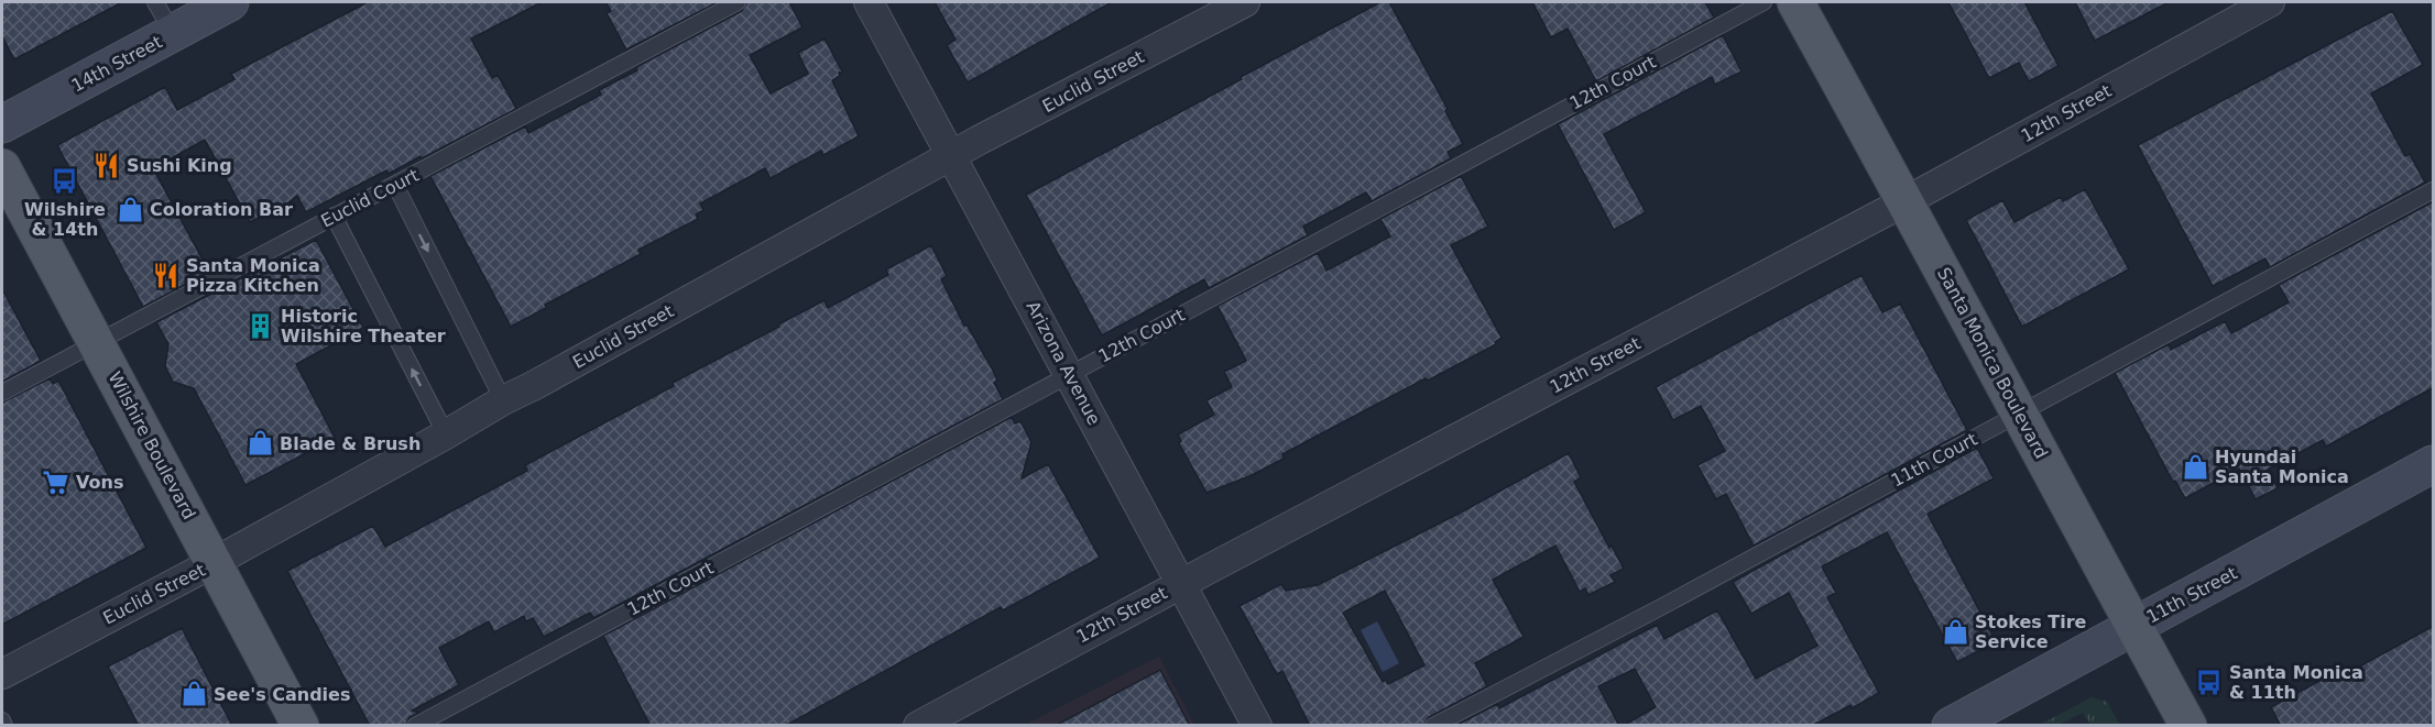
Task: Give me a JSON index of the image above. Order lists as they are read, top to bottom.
{
  "streets": {
    "main road": ["Santa Monica Boulevard", "Wilshire Boulevard"],
    "street": [
      "14th Street",
      "Euclid Street",
      "12th Street",
      "Arizona Avenue",
      "11th Street"
    ],
    "lane": ["12th Court", "Euclid Court", "11th Court"]
  },
  "crossings": [
    ["Euclid Street", "Arizona Avenue"],
    ["Euclid Street", "Wilshire Boulevard"],
    ["12th Court", "Arizona Avenue"],
    ["12th Street", "Arizona Avenue"],
    ["12th Street", "Santa Monica Boulevard"],
    ["Euclid Court", "Wilshire Boulevard"],
    ["Santa Monica Boulevard", "11th Court"],
    ["Santa Monica Boulevard", "11th Street"]
  ],
  "places": {
    "restaurant": ["Sushi King", "Santa Monica Pizza Kitchen"],
    "bus stop": ["Wilshire & 14th", "Santa Monica & 11th"],
    "shop": [
      "Coloration Bar",
      "Blade & Brush",
      "Hyundai Santa Monica",
      "Stokes Tire Service",
      "See's Candies"
    ],
    "building": ["Historic Wilshire Theater"],
    "supermarket": ["Vons"]
  }
}
